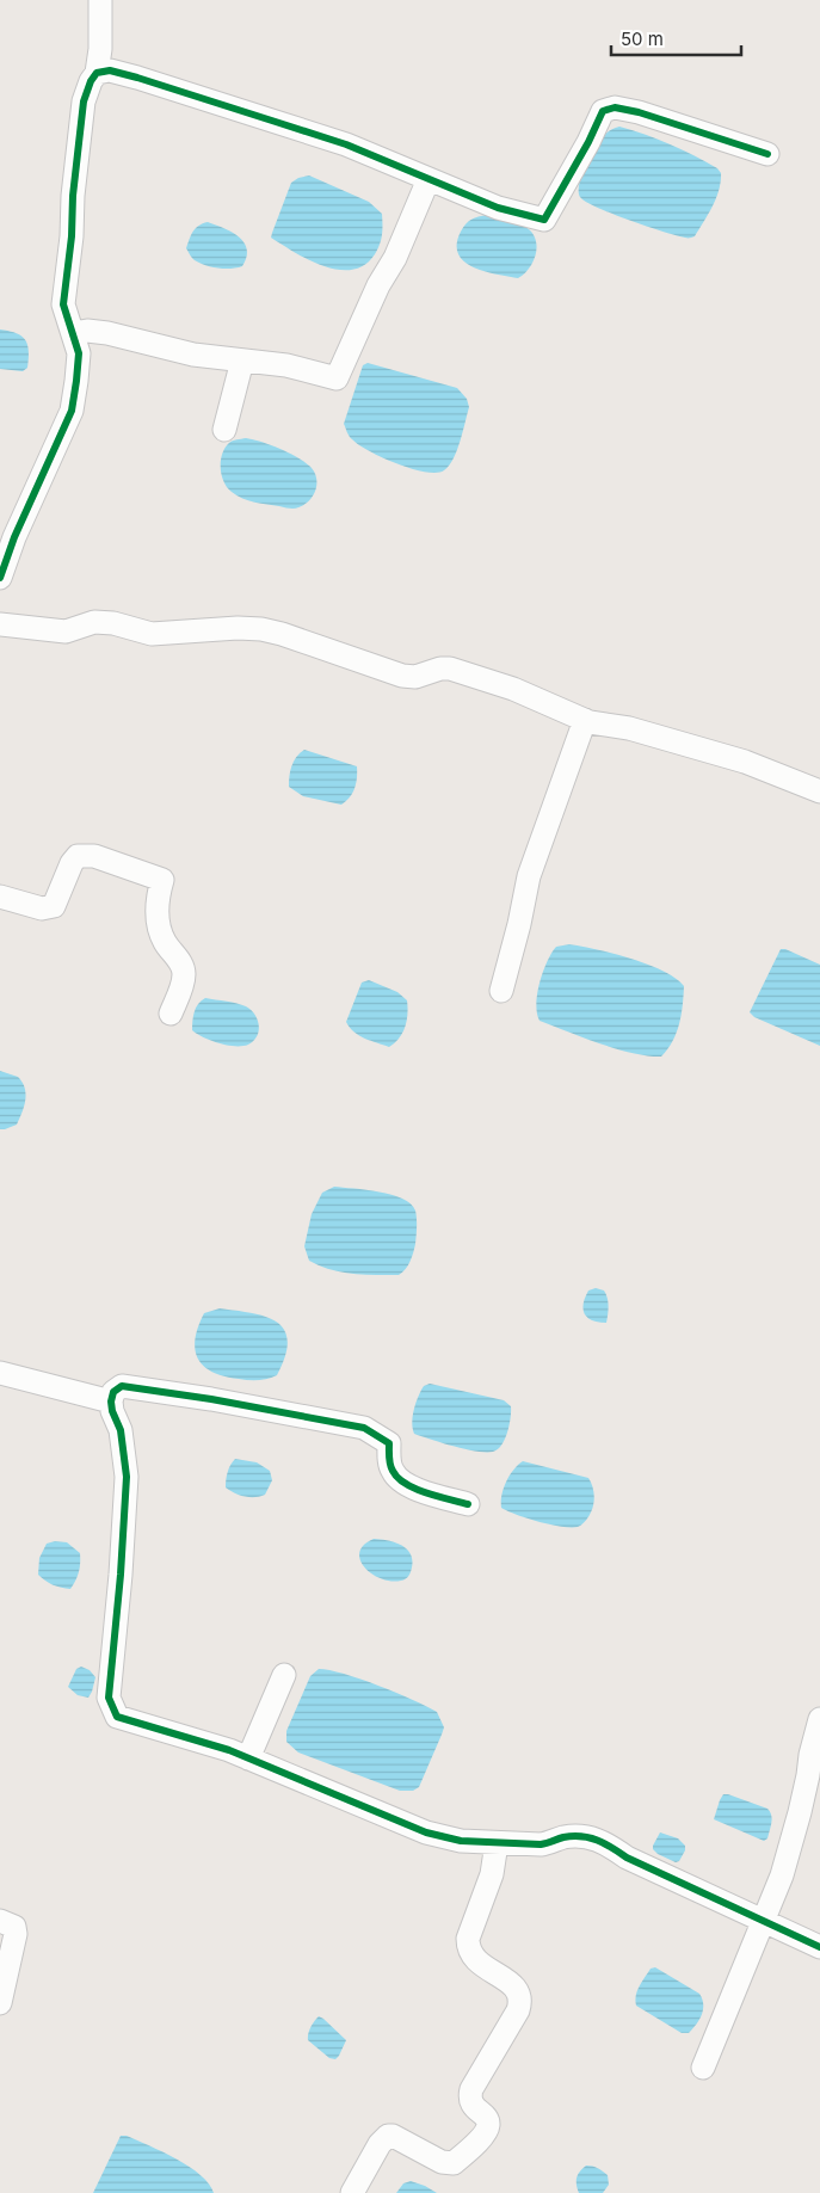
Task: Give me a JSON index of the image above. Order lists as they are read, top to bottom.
{
  "scale_bar": "50 m"
}
